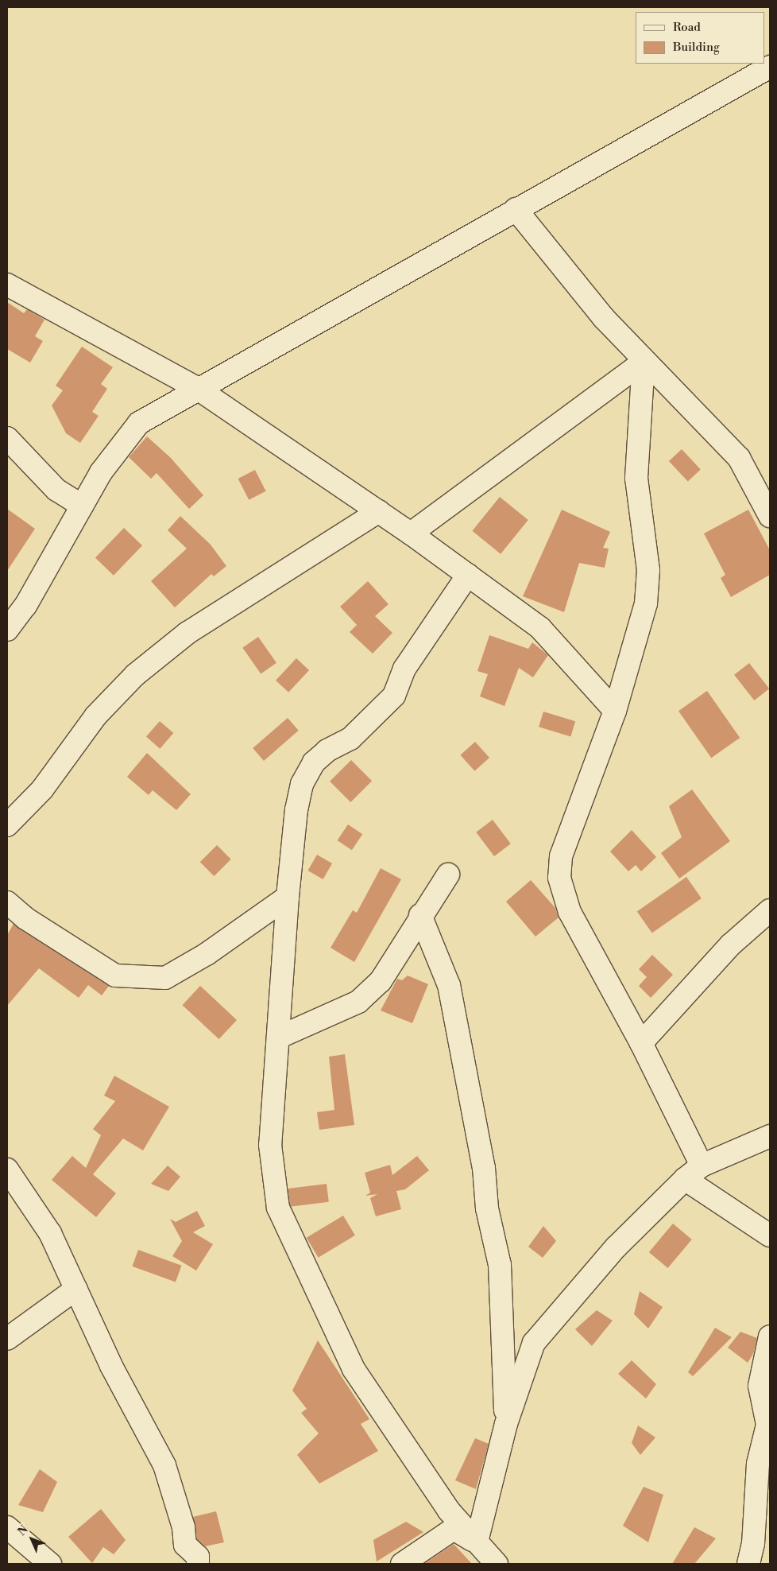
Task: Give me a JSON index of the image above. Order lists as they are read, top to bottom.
{
  "legend": ["Road", "Building"],
  "north": "top left"
}
